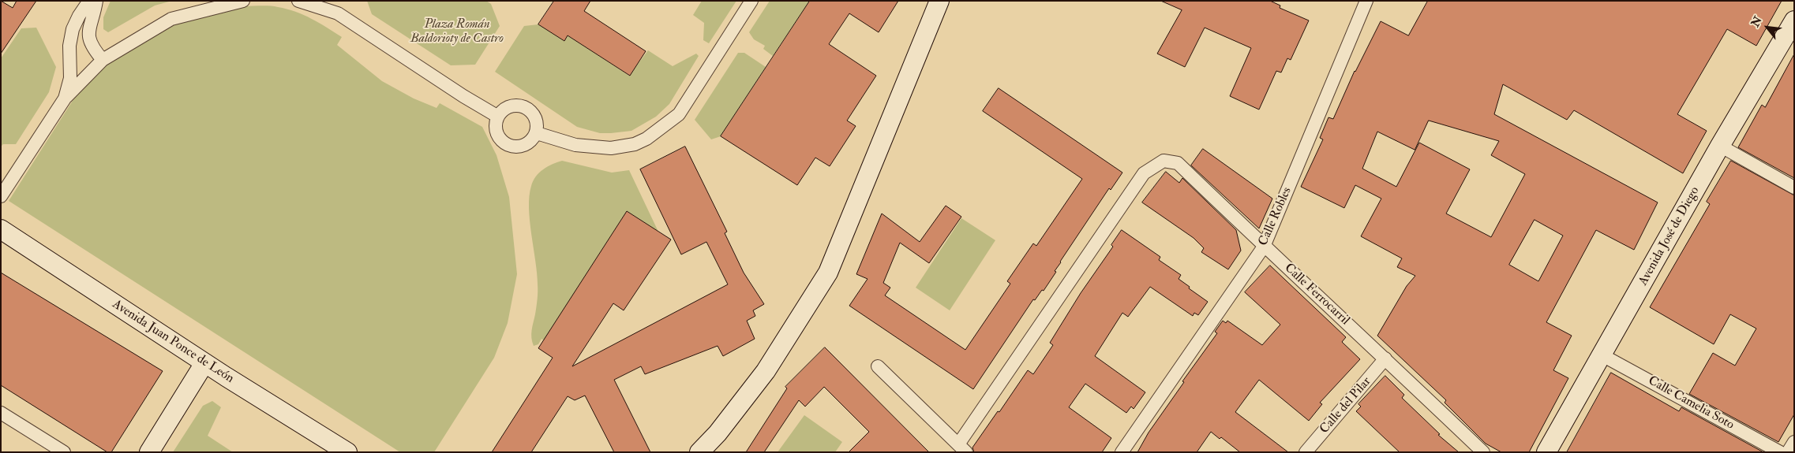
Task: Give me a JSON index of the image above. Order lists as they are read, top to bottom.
{
  "streets": {
    "street": [
      "Calle Robles",
      "Avenida José de Diego",
      "Calle Ferrocarril",
      "Avenida Juan Ponce de León",
      "Calle Camelia Soto",
      "Calle del Pilar"
    ]
  },
  "crossings": [
    ["Calle Robles", "Calle Ferrocarril"],
    ["Avenida José de Diego", "Calle Camelia Soto"],
    ["Calle Ferrocarril", "Calle del Pilar"]
  ],
  "parks": ["Plaza Román Baldorioty de Castro"],
  "north": "top left"
}
